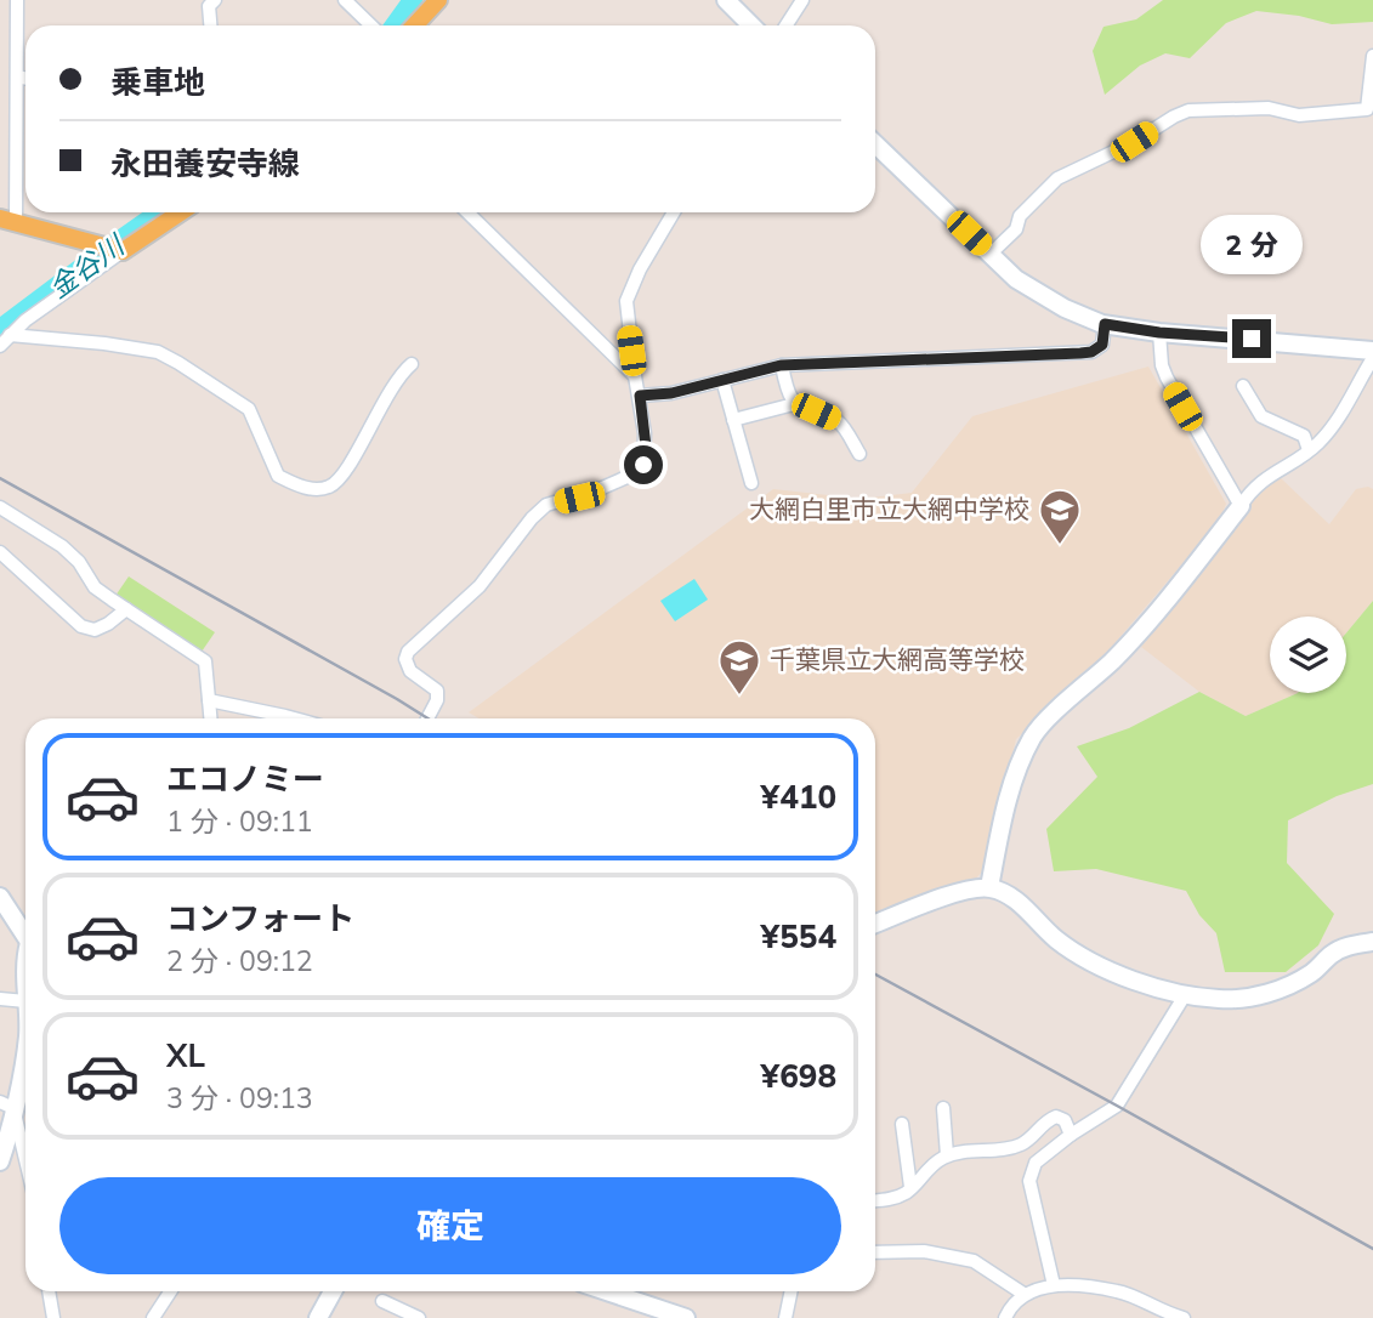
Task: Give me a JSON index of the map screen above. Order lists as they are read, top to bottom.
{
  "water": ["金谷川"],
  "places": {
    "school or university": ["大網白里市立大網中学校", "千葉県立大網高等学校"]
  },
  "page": {
    "banner": ["乗車地", "永田養安寺線"],
    "bubble": "2 分",
    "list": [
      {
        "name": "エコノミー",
        "note": "1 分 · 09:11",
        "value": "¥410"
      },
      {
        "name": "コンフォート",
        "note": "2 分 · 09:12",
        "value": "¥554"
      },
      {
        "name": "XL",
        "note": "3 分 · 09:13",
        "value": "¥698"
      }
    ],
    "buttons": "確定"
  }
}
